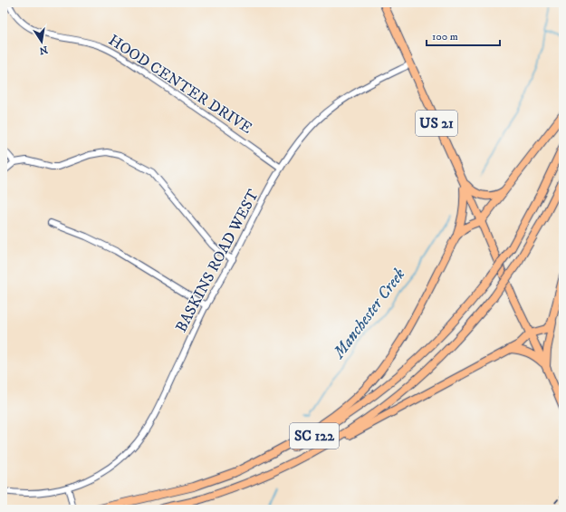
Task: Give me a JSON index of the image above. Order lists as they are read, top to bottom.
{
  "streets": {
    "main road": ["US 21", "SC 122"],
    "street": ["HOOD CENTER DRIVE", "BASKINS ROAD WEST"]
  },
  "crossings": [
    ["HOOD CENTER DRIVE", "BASKINS ROAD WEST"],
    ["US 21", "BASKINS ROAD WEST"]
  ],
  "water": ["Manchester Creek"],
  "scale_bar": "100 m",
  "north": "bottom"
}
